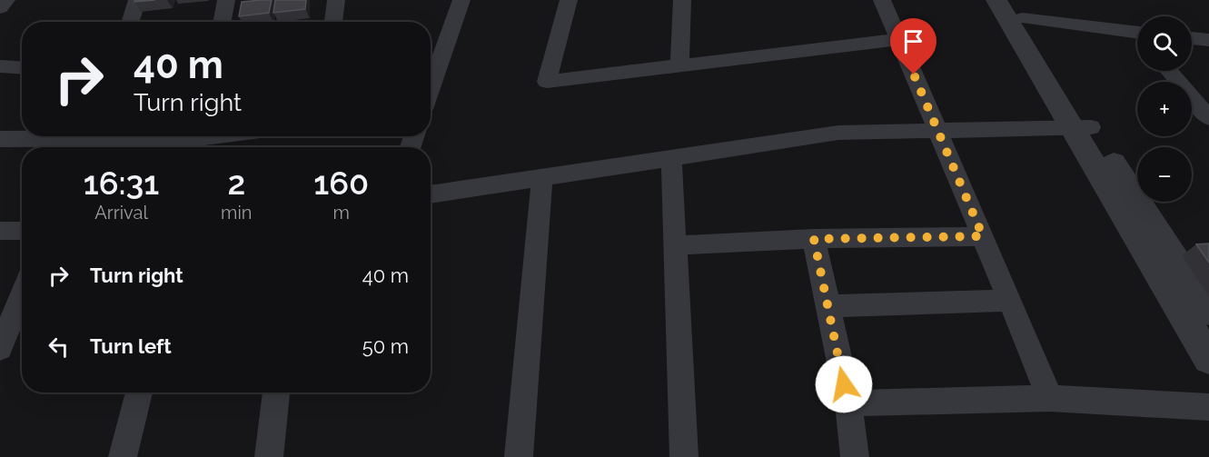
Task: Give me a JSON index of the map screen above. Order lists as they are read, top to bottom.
{
  "page": {
    "map_buttons": ["+", "−"],
    "turn": ["40 m", "Turn right"],
    "eta": [
      "16:31",
      "Arrival",
      "2",
      "min",
      "160",
      "m"
    ],
    "list": [
      {
        "name": "Turn right",
        "value": "40 m"
      },
      {
        "name": "Turn left",
        "value": "50 m"
      }
    ]
  }
}
